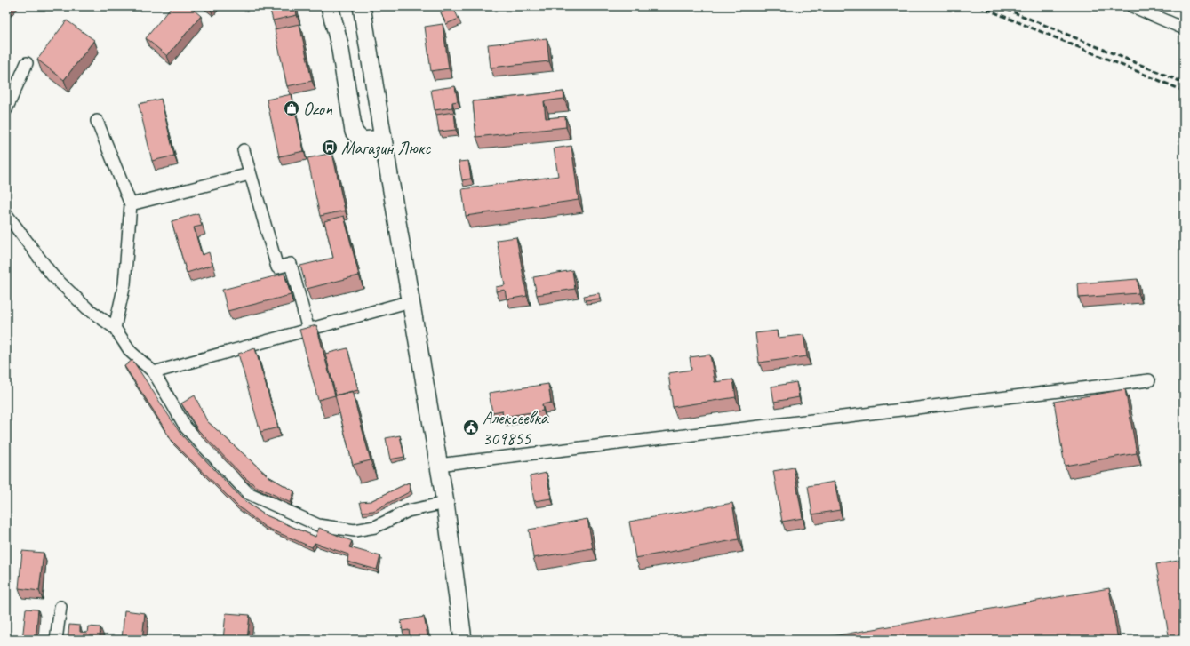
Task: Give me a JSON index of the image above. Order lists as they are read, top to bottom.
{
  "places": {
    "shop": ["Ozon"],
    "bus stop": ["Магазин Люкс"],
    "public building": ["Алексеевка 309855"]
  }
}
